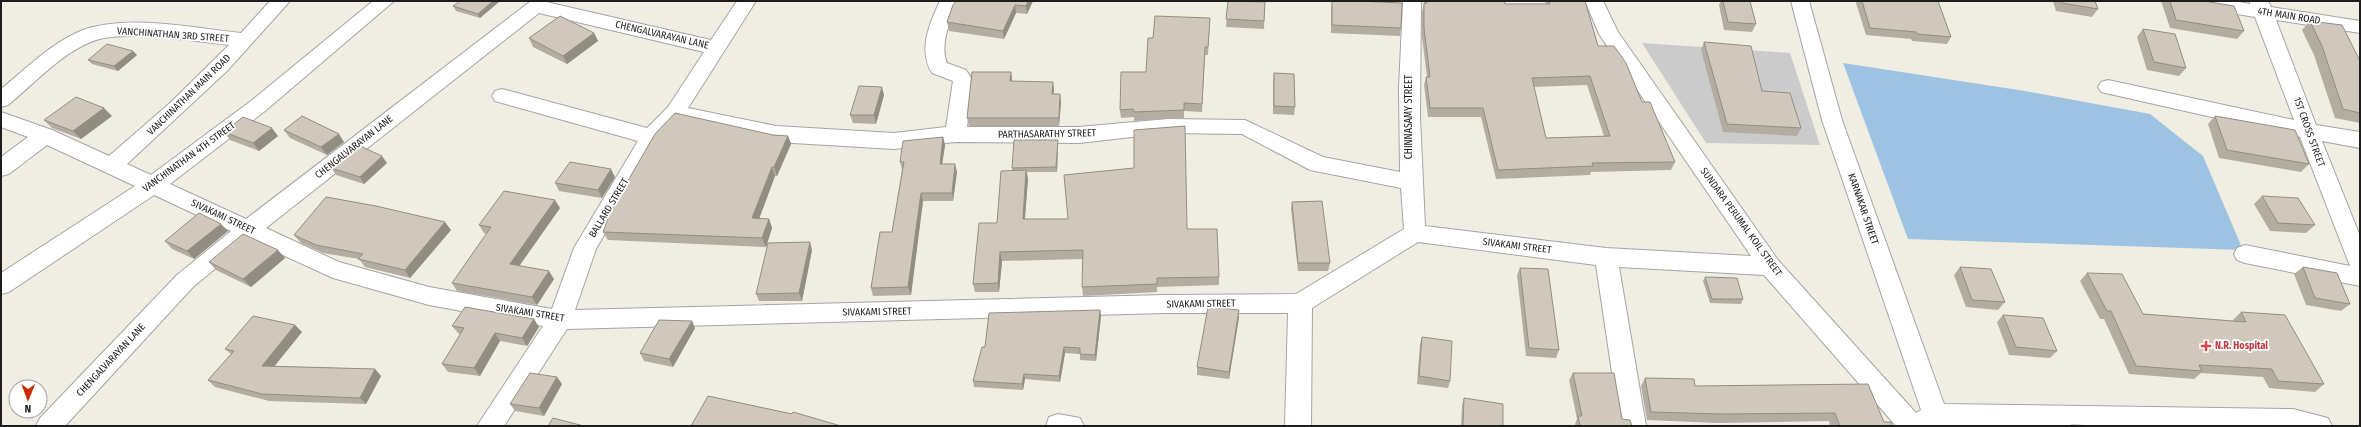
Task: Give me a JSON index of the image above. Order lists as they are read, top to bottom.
{
  "streets": {
    "street": [
      "4TH MAIN ROAD",
      "VANCHINATHAN 3RD STREET",
      "CHENGALVARAYAN LANE",
      "VANCHINATHAN MAIN ROAD",
      "CHINNASAMY STREET",
      "1ST CROSS STREET",
      "PARTHASARATHY STREET",
      "VANCHINATHAN 4TH STREET",
      "BALLARD STREET",
      "KARNAKAR STREET",
      "SIVAKAMI STREET",
      "SUNDARA PERUMAL KOIL STREET"
    ]
  },
  "crossings": [
    ["4TH MAIN ROAD", "1ST CROSS STREET"],
    ["VANCHINATHAN 3RD STREET", "VANCHINATHAN MAIN ROAD"],
    ["CHENGALVARAYAN LANE", "BALLARD STREET"],
    ["CHENGALVARAYAN LANE", "SIVAKAMI STREET"],
    ["VANCHINATHAN MAIN ROAD", "SIVAKAMI STREET"],
    ["CHINNASAMY STREET", "PARTHASARATHY STREET"],
    ["CHINNASAMY STREET", "SIVAKAMI STREET"],
    ["PARTHASARATHY STREET", "BALLARD STREET"],
    ["VANCHINATHAN 4TH STREET", "SIVAKAMI STREET"],
    ["BALLARD STREET", "SIVAKAMI STREET"],
    ["SIVAKAMI STREET", "SUNDARA PERUMAL KOIL STREET"]
  ],
  "places": {
    "health": ["N.R. Hospital"]
  },
  "north": "bottom"
}
